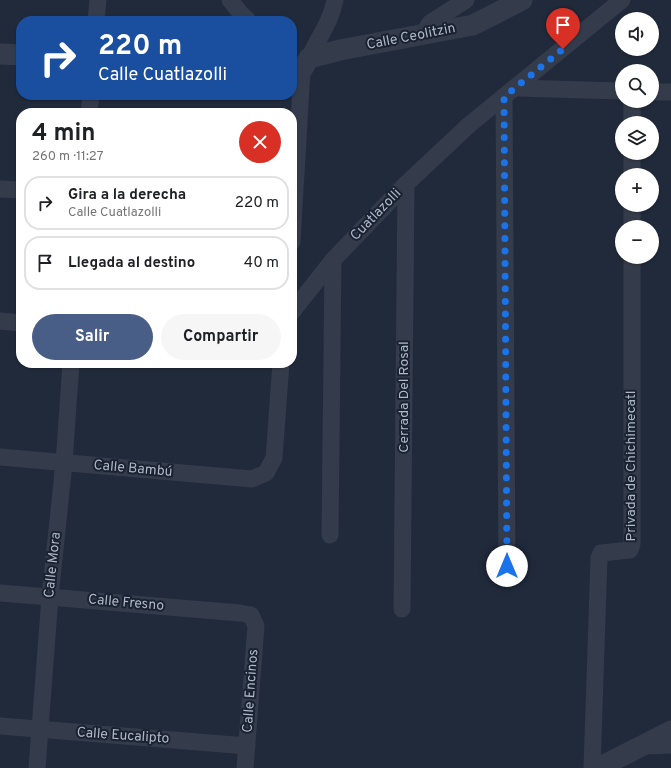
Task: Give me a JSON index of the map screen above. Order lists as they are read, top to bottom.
{
  "streets": {
    "street": [
      "Calle Ceolitzin",
      "Cuatlazolli",
      "Cerrada Del Rosal",
      "Privada de Chichimecatl",
      "Calle Bambú",
      "Calle Mora",
      "Calle Fresno",
      "Calle Encinos",
      "Calle Eucalipto"
    ]
  },
  "crossings": [
    ["Cuatlazolli", "Cerrada Del Rosal"],
    ["Calle Bambú", "Calle Mora"],
    ["Calle Mora", "Calle Fresno"],
    ["Calle Mora", "Calle Eucalipto"],
    ["Calle Fresno", "Calle Encinos"],
    ["Calle Encinos", "Calle Eucalipto"]
  ],
  "page": {
    "map_buttons": ["+", "−"],
    "turn": ["220 m", "Calle Cuatlazolli"],
    "heading": ["4 min", "260 m · 11:27"],
    "list": [
      {
        "name": "Gira a la derecha",
        "note": "Calle Cuatlazolli",
        "value": "220 m"
      },
      {
        "name": "Llegada al destino",
        "value": "40 m"
      }
    ],
    "buttons": ["Salir", "Compartir"]
  }
}
